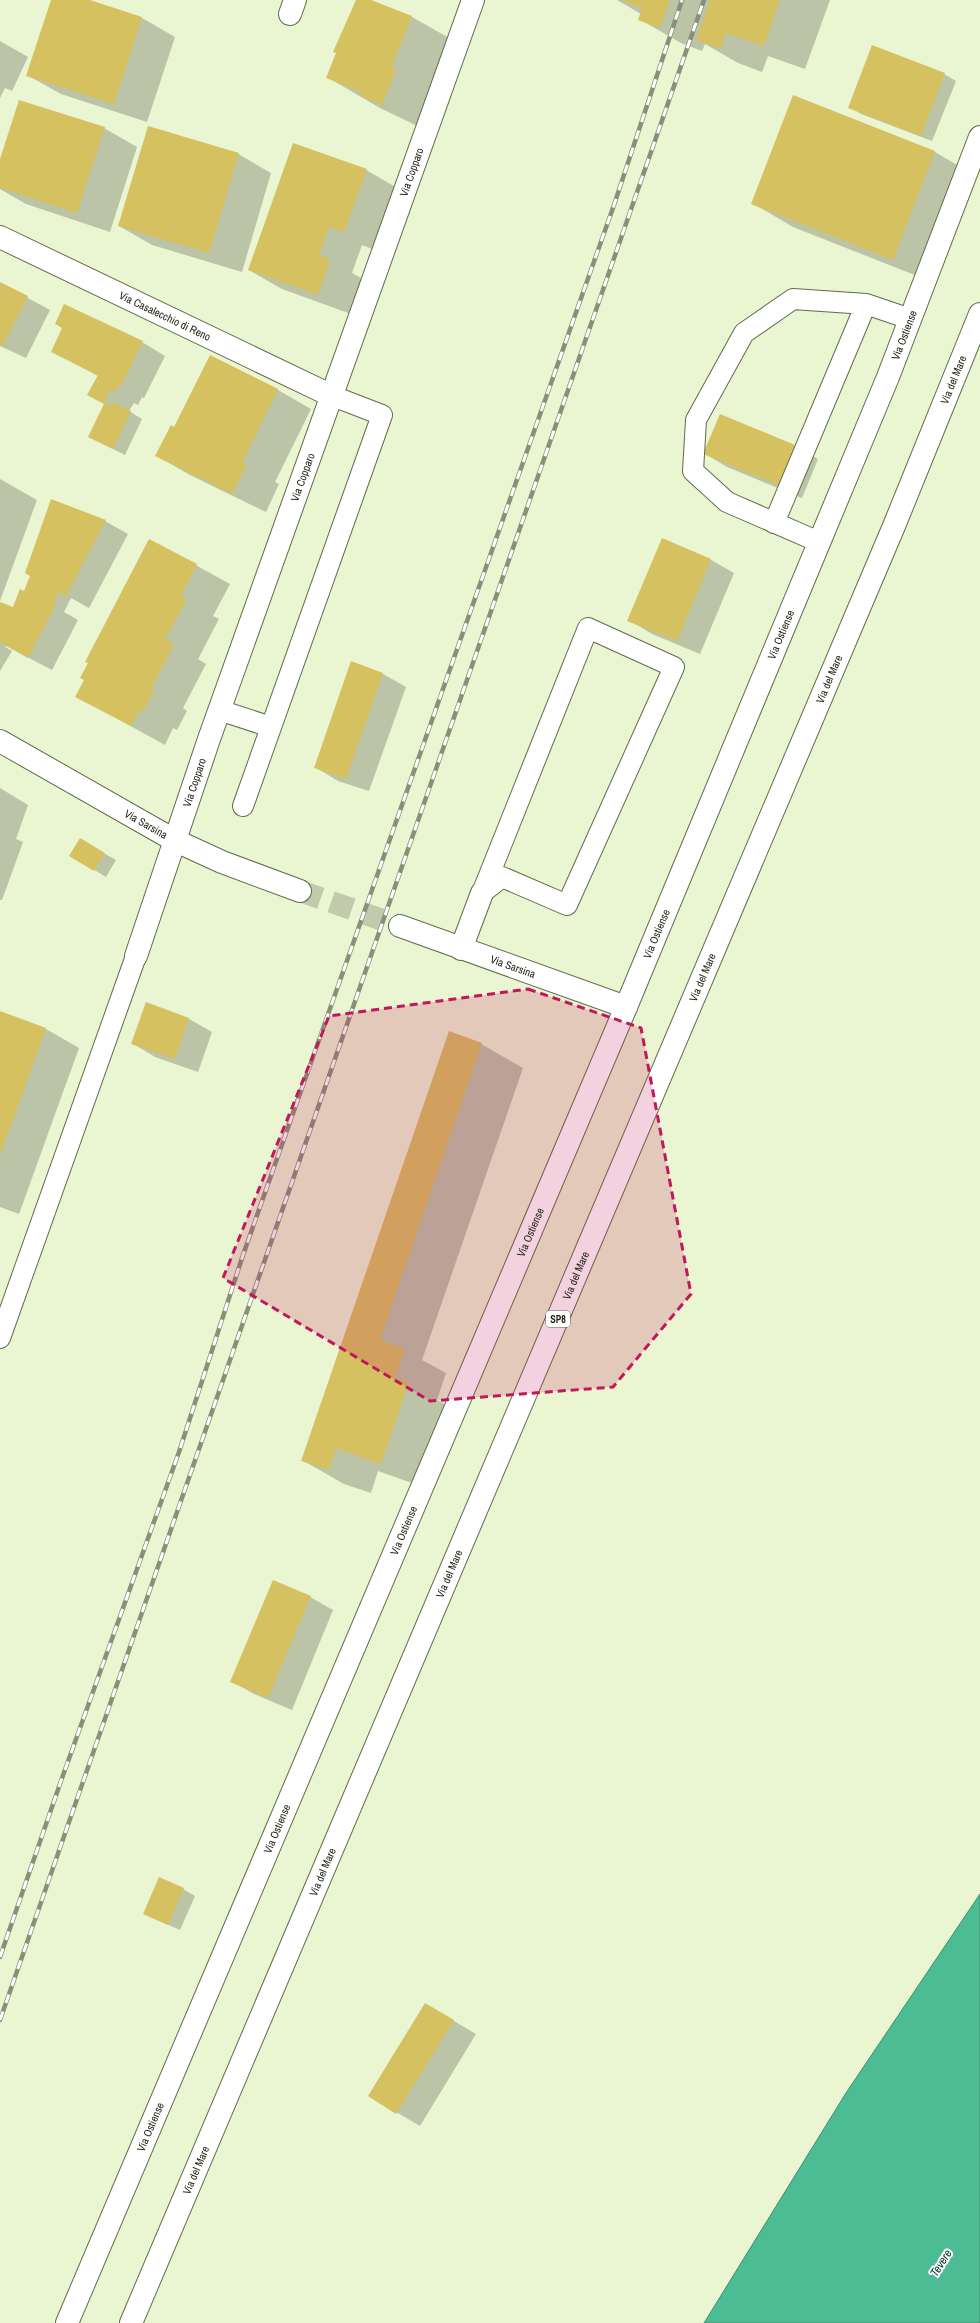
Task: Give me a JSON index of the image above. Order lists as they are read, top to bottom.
{
  "streets": {
    "main road": [
      "Via Copparo",
      "Via Casalecchio di Reno",
      "Via Ostiense",
      "Via del Mare",
      "Via Sarsina",
      "SP8"
    ]
  },
  "crossings": [
    ["Via Copparo", "Via Casalecchio di Reno"],
    ["Via Copparo", "Via Sarsina"],
    ["Via Ostiense", "Via Sarsina"]
  ],
  "water": ["Tevere"]
}
